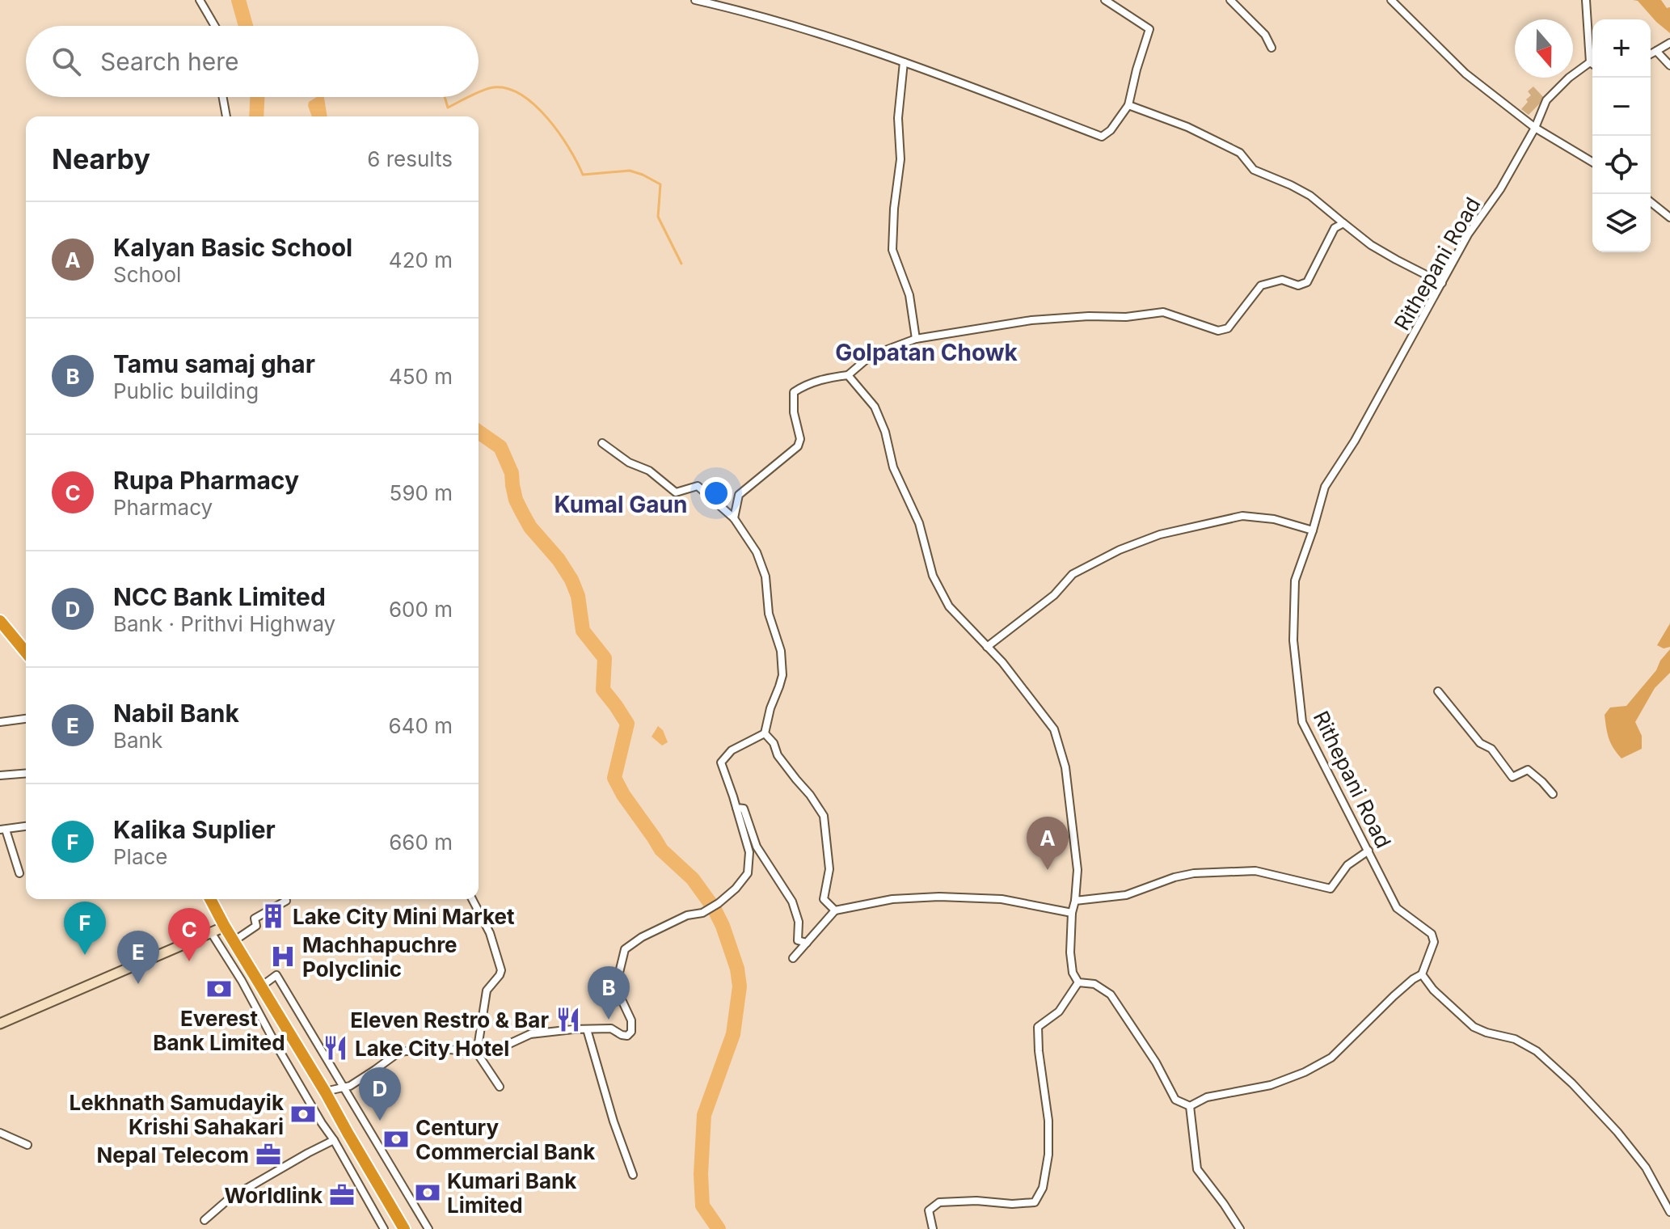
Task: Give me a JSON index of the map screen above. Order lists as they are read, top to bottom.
{
  "streets": {
    "street": ["Rithepani Road"]
  },
  "districts": ["Golpatan Chowk", "Kumal Gaun"],
  "places": {
    "building": ["Lake City Mini Market"],
    "hospital": ["Machhapuchre Polyclinic"],
    "bank": [
      "Everest Bank Limited",
      "Lekhnath Samudayik Krishi Sahakari",
      "Century Commercial Bank",
      "Kumari Bank Limited"
    ],
    "restaurant": ["Eleven Restro & Bar", "Lake City Hotel"],
    "office": ["Nepal Telecom", "Worldlink"]
  },
  "north": "bottom",
  "page": {
    "map_buttons": ["+", "−"],
    "search": "Search here",
    "heading": ["Nearby", "6 results"],
    "list": [
      {
        "mark": "A",
        "name": "Kalyan Basic School",
        "note": "School",
        "value": "420 m"
      },
      {
        "mark": "B",
        "name": "Tamu samaj ghar",
        "note": "Public building",
        "value": "450 m"
      },
      {
        "mark": "C",
        "name": "Rupa Pharmacy",
        "note": "Pharmacy",
        "value": "590 m"
      },
      {
        "mark": "D",
        "name": "NCC Bank Limited",
        "note": "Bank · Prithvi Highway",
        "value": "600 m"
      },
      {
        "mark": "E",
        "name": "Nabil Bank",
        "note": "Bank",
        "value": "640 m"
      },
      {
        "mark": "F",
        "name": "Kalika Suplier",
        "note": "Place",
        "value": "660 m"
      }
    ],
    "pins": [
      "A",
      "F",
      "C",
      "E",
      "B",
      "D"
    ]
  }
}
